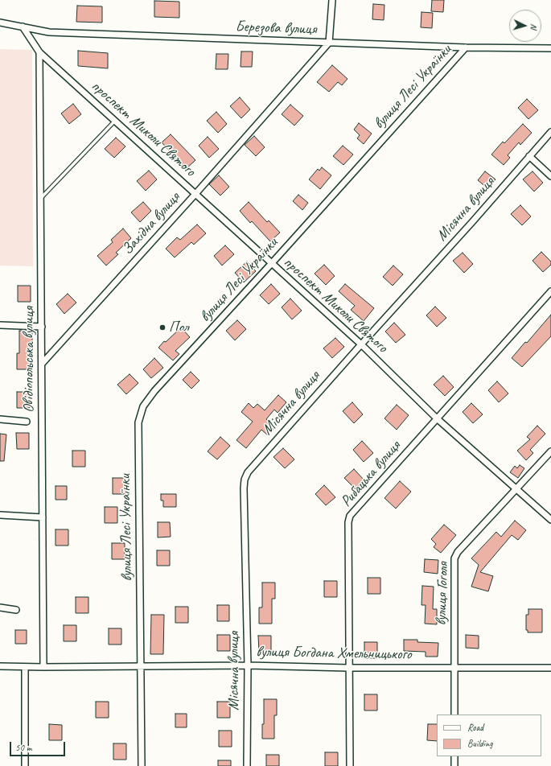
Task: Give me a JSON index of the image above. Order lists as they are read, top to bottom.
{
  "streets": {
    "street": [
      "Березова вулиця",
      "вулиця Лесі Українки",
      "проспект Миколи Святого",
      "Місячна вулиця",
      "Західна вулиця",
      "Овідіопольська вулиця",
      "Рибацька вулиця",
      "вулиця Гоголя",
      "вулиця Богдана Хмельницького"
    ]
  },
  "crossings": [
    ["Березова вулиця", "вулиця Лесі Українки"],
    ["Березова вулиця", "проспект Миколи Святого"],
    ["Березова вулиця", "Західна вулиця"],
    ["вулиця Лесі Українки", "проспект Миколи Святого"],
    ["вулиця Лесі Українки", "вулиця Богдана Хмельницького"],
    ["проспект Миколи Святого", "Місячна вулиця"],
    ["проспект Миколи Святого", "Західна вулиця"],
    ["проспект Миколи Святого", "Овідіопольська вулиця"],
    ["проспект Миколи Святого", "Рибацька вулиця"],
    ["проспект Миколи Святого", "вулиця Гоголя"],
    ["Місячна вулиця", "вулиця Богдана Хмельницького"],
    ["Західна вулиця", "Овідіопольська вулиця"],
    ["Овідіопольська вулиця", "вулиця Богдана Хмельницького"],
    ["Рибацька вулиця", "вулиця Богдана Хмельницького"],
    ["вулиця Гоголя", "вулиця Богдана Хмельницького"]
  ],
  "places": ["Пол"],
  "legend": ["Road", "Building"],
  "scale_bar": "50 m",
  "north": "right"
}
